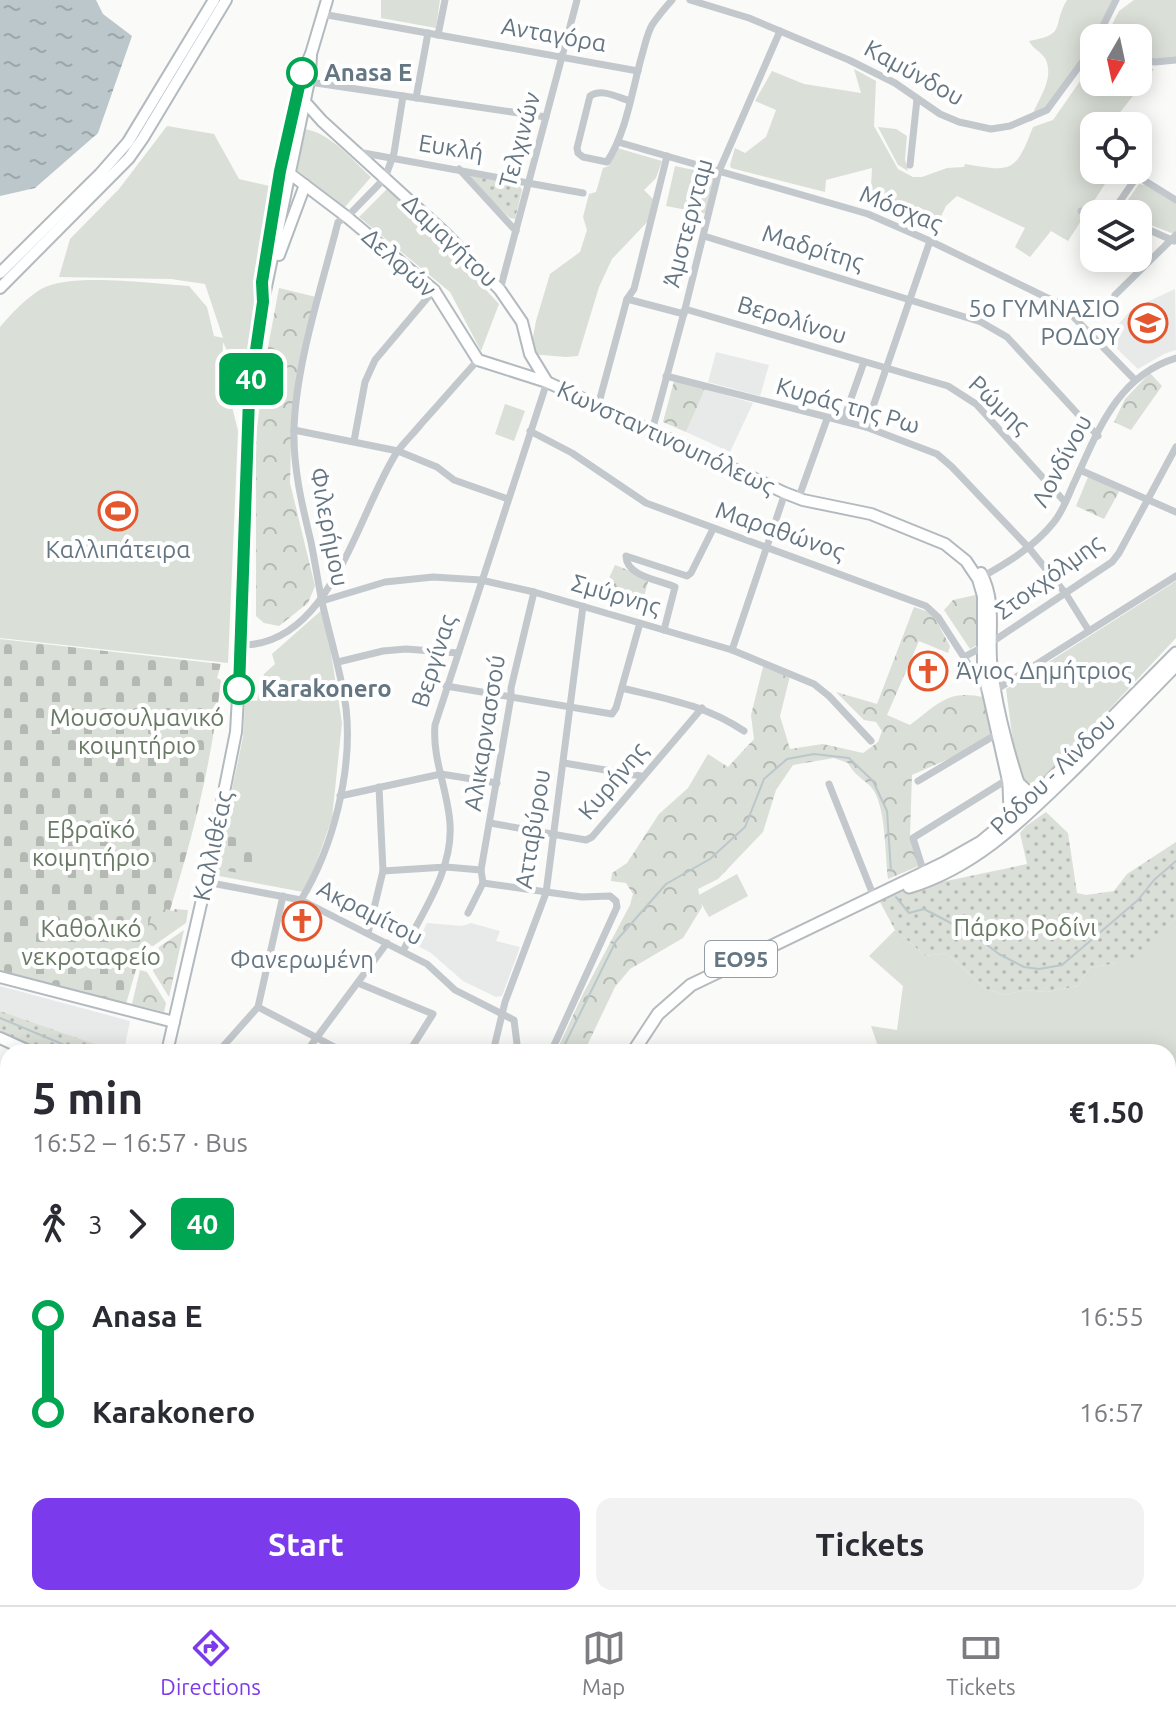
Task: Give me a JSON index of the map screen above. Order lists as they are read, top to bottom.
{
  "streets": {
    "main road": [
      "Δαμαγήτου",
      "Δελφών",
      "Κωνσταντινουπόλεως",
      "Ρόδου - Λίνδου",
      "Καλλιθέας",
      "ΕΟ95"
    ],
    "street": [
      "Ανταγόρα",
      "Καμύνδου",
      "Τελχινών",
      "Ευκλή",
      "Μόσχας",
      "Άμστερνταμ",
      "Μαδρίτης",
      "Βερολίνου",
      "Ρώμης",
      "Κυράς της Ρω",
      "Λονδίνου",
      "Φιλερήμου",
      "Μαραθώνος",
      "Στοκχόλμης",
      "Σμύρνης",
      "Βεργίνας",
      "Αλικαρνασσού",
      "Κυρήνης",
      "Ατταβύρου",
      "Ακραμίτου"
    ]
  },
  "crossings": [
    ["Ανταγόρα", "Τελχινών"],
    ["Ανταγόρα", "Καλλιθέας"],
    ["Καμύνδου", "Άμστερνταμ"],
    ["Τελχινών", "Ευκλή"],
    ["Τελχινών", "Δαμαγήτου"],
    ["Ευκλή", "Δαμαγήτου"],
    ["Μόσχας", "Άμστερνταμ"],
    ["Μόσχας", "Λονδίνου"],
    ["Άμστερνταμ", "Μαδρίτης"],
    ["Άμστερνταμ", "Βερολίνου"],
    ["Άμστερνταμ", "Κυράς της Ρω"],
    ["Άμστερνταμ", "Κωνσταντινουπόλεως"],
    ["Δαμαγήτου", "Κωνσταντινουπόλεως"],
    ["Δαμαγήτου", "Φιλερήμου"],
    ["Δαμαγήτου", "Βεργίνας"],
    ["Δαμαγήτου", "Καλλιθέας"],
    ["Μαδρίτης", "Λονδίνου"],
    ["Δελφών", "Φιλερήμου"],
    ["Δελφών", "Καλλιθέας"],
    ["Βερολίνου", "Ρώμης"],
    ["Ρώμης", "Λονδίνου"],
    ["Κυράς της Ρω", "Λονδίνου"],
    ["Κυράς της Ρω", "Στοκχόλμης"],
    ["Κωνσταντινουπόλεως", "Λονδίνου"],
    ["Κωνσταντινουπόλεως", "Βεργίνας"],
    ["Φιλερήμου", "Σμύρνης"],
    ["Φιλερήμου", "Ακραμίτου"],
    ["Μαραθώνος", "Στοκχόλμης"],
    ["Μαραθώνος", "Βεργίνας"],
    ["Σμύρνης", "Βεργίνας"],
    ["Σμύρνης", "Αλικαρνασσού"],
    ["Σμύρνης", "Ατταβύρου"],
    ["Βεργίνας", "Ακραμίτου"],
    ["Αλικαρνασσού", "Κυρήνης"],
    ["Κυρήνης", "Ατταβύρου"],
    ["Ατταβύρου", "Ακραμίτου"],
    ["Καλλιθέας", "Ακραμίτου"]
  ],
  "parks": [
    "Μουσουλμανικό κοιμητήριο",
    "Εβραϊκό κοιμητήριο",
    "Πάρκο Ροδίνι",
    "Καθολικό νεκροταφείο"
  ],
  "places": {
    "other": ["Anasa E", "Karakonero"],
    "school or university": ["5ο ΓΥΜΝΑΣΙΟ ΡΟΔΟΥ"],
    "sports": ["Καλλιπάτειρα"],
    "church": ["Άγιος Δημήτριος", "Φανερωμένη"]
  },
  "lines": ["bus line 40"],
  "north": "bottom",
  "page": {
    "on_map": "40",
    "heading": ["5 min", "16:52 – 16:57 · Bus", "€1.50"],
    "legs": ["3", "40"],
    "list": [
      {
        "name": "Anasa E",
        "value": "16:55"
      },
      {
        "name": "Karakonero",
        "value": "16:57"
      }
    ],
    "buttons": ["Start", "Tickets"],
    "tabs": ["Directions", "Map", "Tickets"]
  }
}
